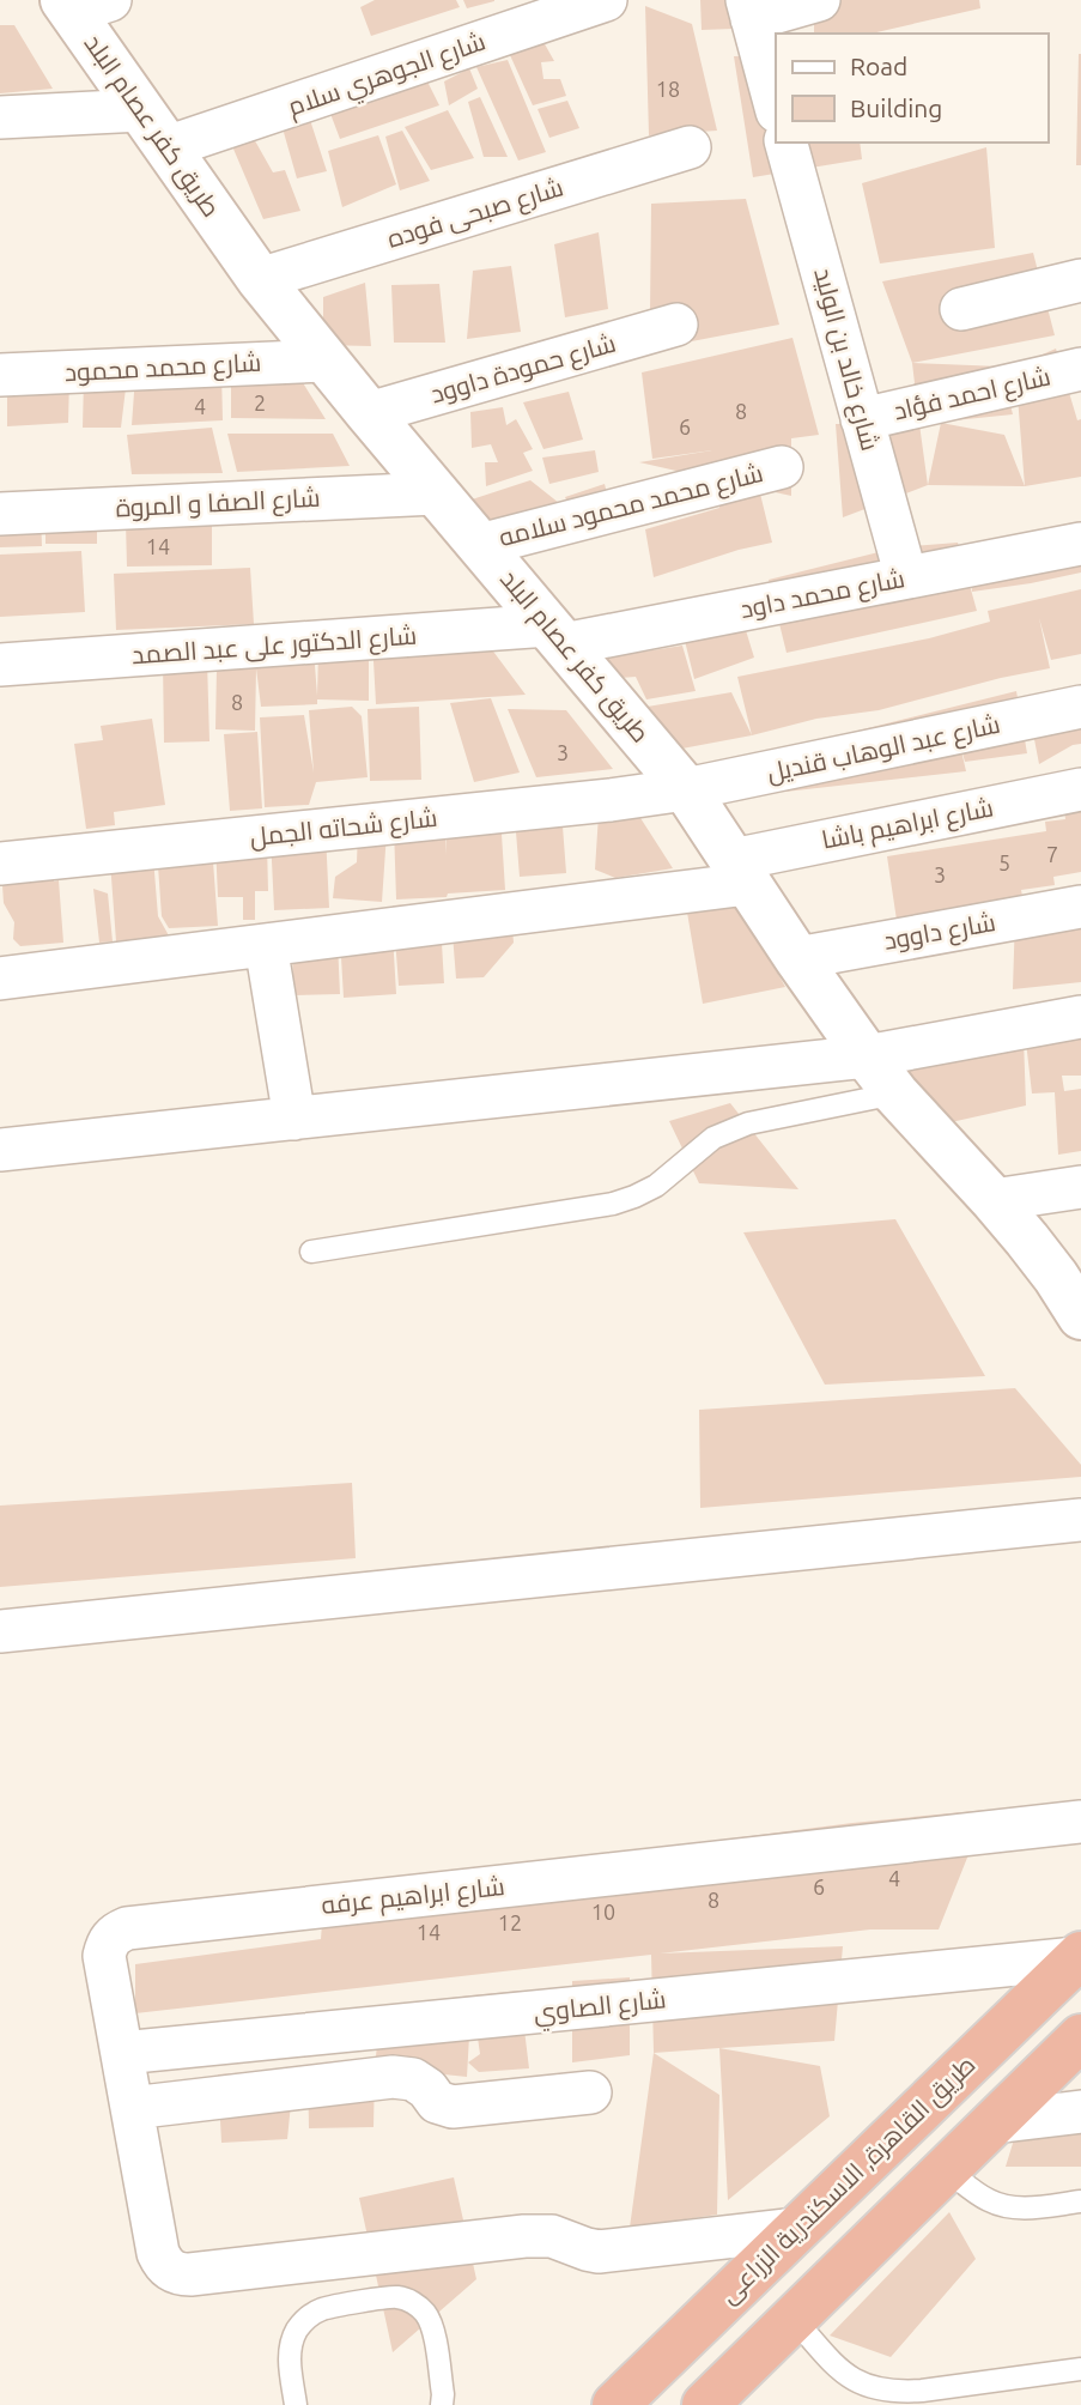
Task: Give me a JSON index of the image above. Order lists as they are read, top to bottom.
{
  "streets": {
    "highway": ["طريق القاهرة, الاسكندرية الزراعى"],
    "street": [
      "شارع الجوهري سلام",
      "طريق كفر عصام البلد",
      "شارع صبحى فوده",
      "شارع خالد بن الوليد",
      "شارع محمد محمود",
      "شارع حمودة داوود",
      "شارع احمد فؤاد",
      "شارع الصفا و المروة",
      "شارع محمد محمود سلامه",
      "شارع محمد داود",
      "شارع الدكتور على عبد الصمد",
      "شارع عبد الوهاب قنديل",
      "شارع ابراهيم باشا",
      "شارع شحاته الجمل",
      "شارع داوود",
      "شارع ابراهيم عرفه",
      "شارع الصاوي"
    ]
  },
  "crossings": [
    ["شارع الجوهري سلام", "طريق كفر عصام البلد"],
    ["طريق كفر عصام البلد", "شارع صبحى فوده"],
    ["طريق كفر عصام البلد", "شارع محمد محمود"],
    ["طريق كفر عصام البلد", "شارع حمودة داوود"],
    ["طريق كفر عصام البلد", "شارع الصفا و المروة"],
    ["طريق كفر عصام البلد", "شارع محمد محمود سلامه"],
    ["طريق كفر عصام البلد", "شارع محمد داود"],
    ["طريق كفر عصام البلد", "شارع الدكتور على عبد الصمد"],
    ["طريق كفر عصام البلد", "شارع عبد الوهاب قنديل"],
    ["طريق كفر عصام البلد", "شارع ابراهيم باشا"],
    ["طريق كفر عصام البلد", "شارع شحاته الجمل"],
    ["طريق كفر عصام البلد", "شارع داوود"],
    ["شارع خالد بن الوليد", "شارع احمد فؤاد"],
    ["شارع خالد بن الوليد", "شارع محمد داود"],
    ["شارع محمد داود", "شارع الدكتور على عبد الصمد"],
    ["شارع عبد الوهاب قنديل", "شارع شحاته الجمل"],
    ["شارع ابراهيم عرفه", "شارع الصاوي"],
    ["شارع ابراهيم عرفه", "طريق القاهرة, الاسكندرية الزراعى"],
    ["شارع الصاوي", "طريق القاهرة, الاسكندرية الزراعى"]
  ],
  "house_numbers": [
    "18",
    "2",
    "4",
    "8",
    "6",
    "14",
    "8",
    "3",
    "7",
    "5",
    "3",
    "4",
    "6",
    "8",
    "10",
    "12",
    "14"
  ],
  "legend": ["Road", "Building"]
}
